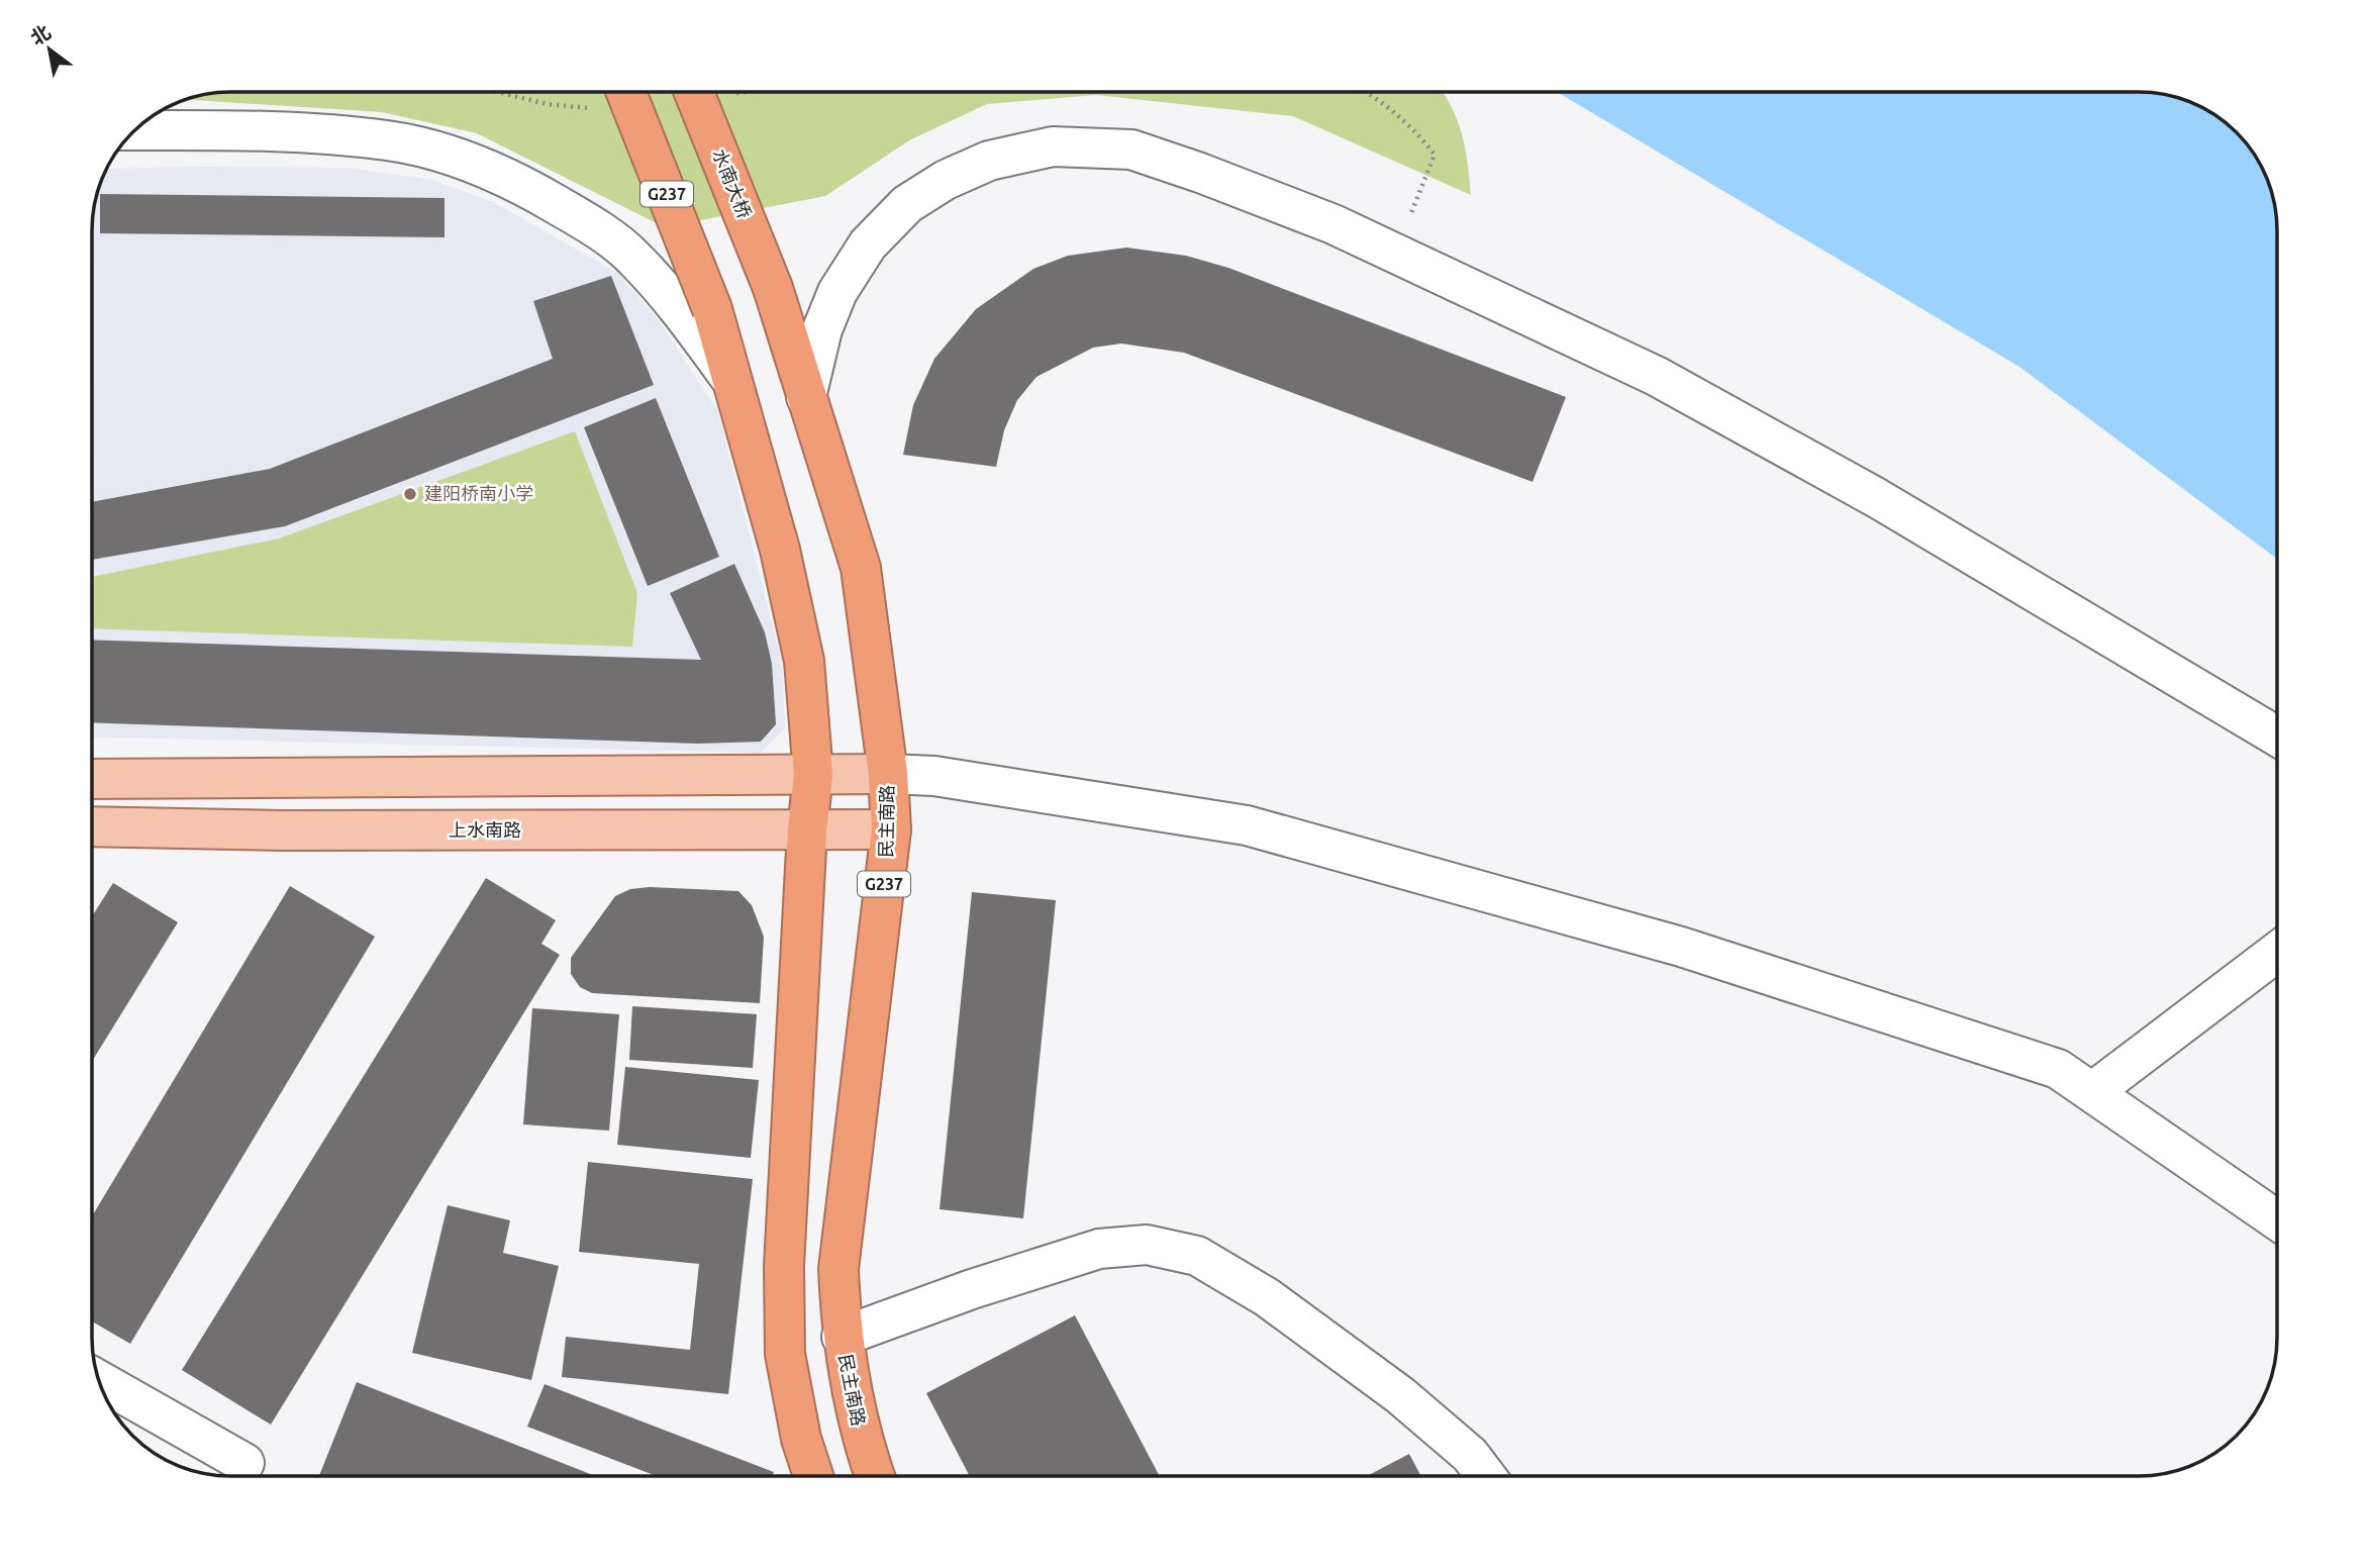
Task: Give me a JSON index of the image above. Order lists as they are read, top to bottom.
{
  "streets": {
    "highway": ["水南大桥", "G237", "民主南路"],
    "main road": ["上水南路"]
  },
  "crossings": [
    ["水南大桥", "民主南路"],
    ["G237", "上水南路"],
    ["民主南路", "上水南路"]
  ],
  "places": ["建阳桥南小学"],
  "north": "top left"
}
